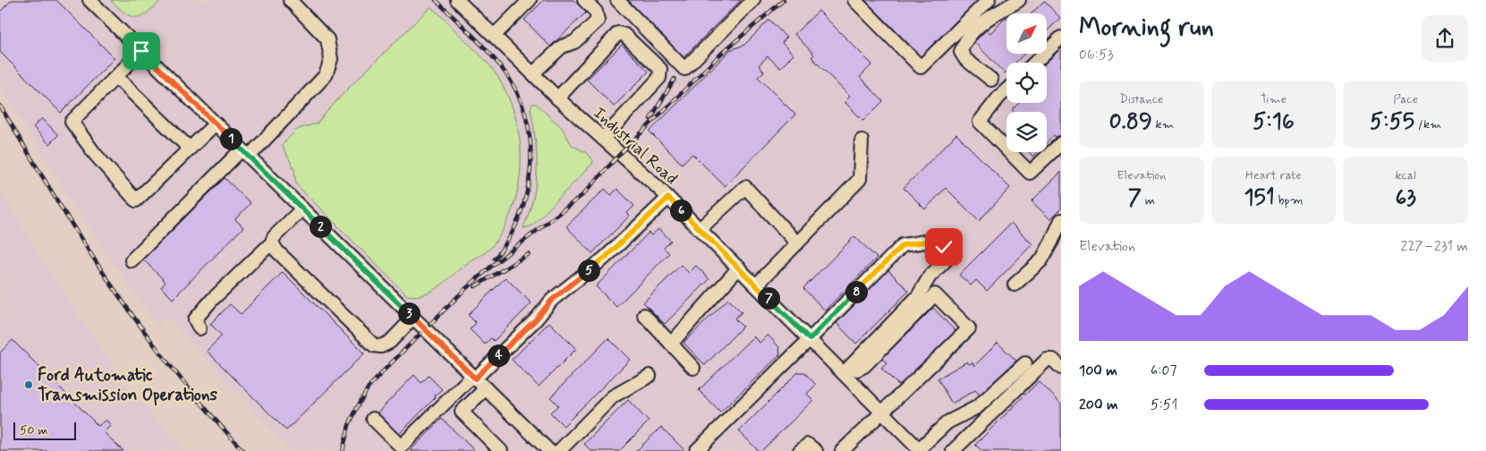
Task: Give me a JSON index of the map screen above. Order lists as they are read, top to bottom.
{
  "streets": {
    "street": ["Industrial Road"]
  },
  "places": ["Ford Automatic Transmission Operations"],
  "scale_bar": "50 m",
  "north": "top right",
  "page": {
    "heading": ["Morning run", "06:53"],
    "stats": [
      ["Distance", "0.89 km"],
      ["Time", "5:16"],
      ["Pace", "5:55 /km"],
      ["Elevation", "7 m"],
      ["Heart rate", "151 bpm"],
      ["kcal", "63"]
    ],
    "pins": [
      "1",
      "6",
      "2",
      "5",
      "8",
      "7",
      "3",
      "4"
    ],
    "chart": ["Elevation", "227–231 m"],
    "list": [
      {
        "name": "100 m",
        "note": "6:07"
      },
      {
        "name": "200 m",
        "note": "5:51"
      }
    ],
    "scale": "50 m"
  }
}
